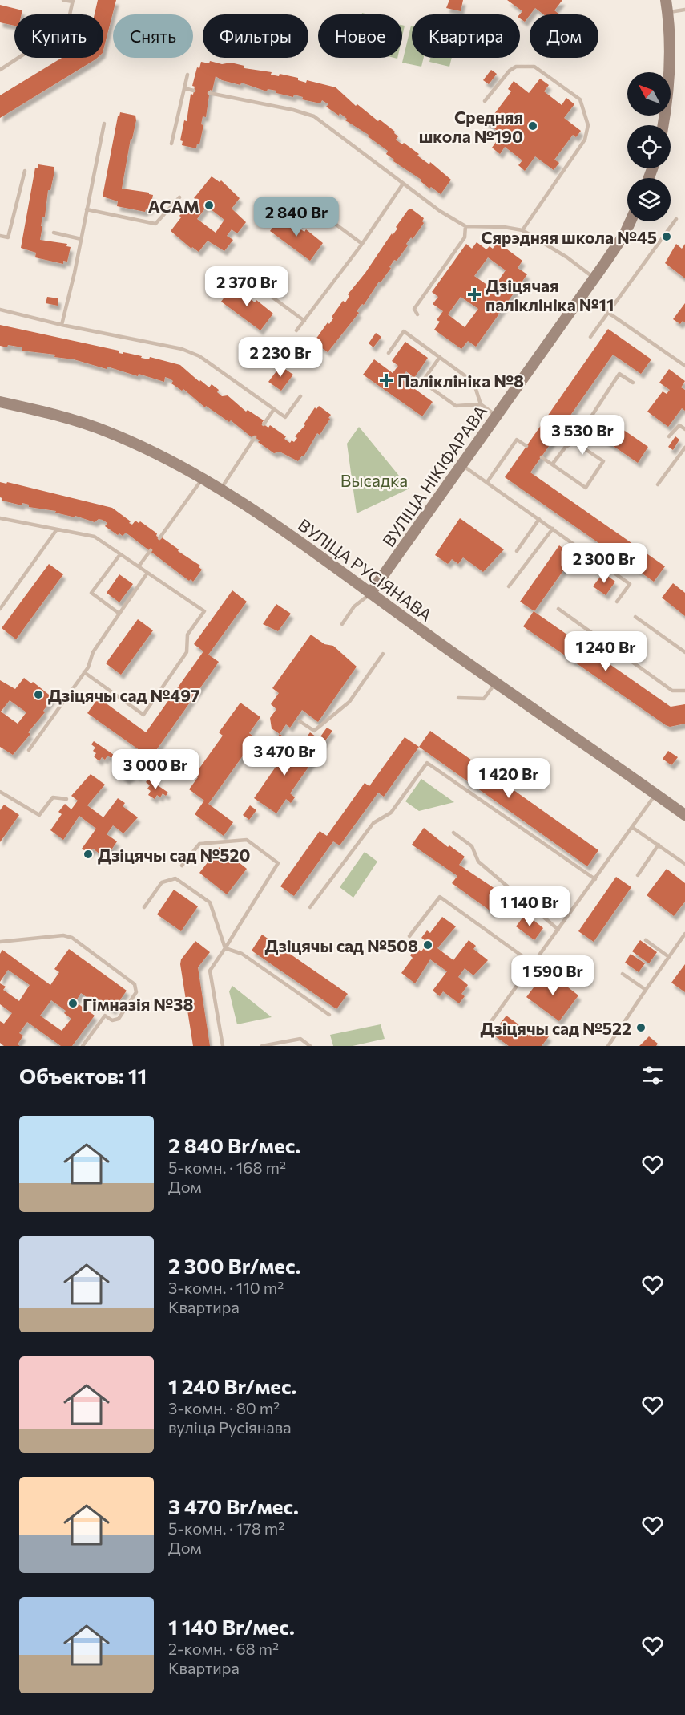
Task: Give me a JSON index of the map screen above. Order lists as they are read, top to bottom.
{
  "streets": {
    "main road": ["ВУЛІЦА НІКІФАРАВА", "ВУЛІЦА РУСІЯНАВА"]
  },
  "crossings": [
    ["ВУЛІЦА НІКІФАРАВА", "ВУЛІЦА РУСІЯНАВА"]
  ],
  "parks": ["Высадка"],
  "places": {
    "other": [
      "Средняя школа №190",
      "АСАМ",
      "Сярэдняя школа №45",
      "Дзіцячы сад №497",
      "Дзіцячы сад №520",
      "Дзіцячы сад №508",
      "Гімназія №38",
      "Дзіцячы сад №522"
    ],
    "health": ["Дзіцячая паліклініка №11", "Паліклініка №8"]
  },
  "north": "top left",
  "page": {
    "chip": [
      "Купить",
      "Снять",
      "Фильтры",
      "Новое",
      "Квартира",
      "Дом"
    ],
    "price": [
      "2 840 Br",
      "2 370 Br",
      "2 230 Br",
      "3 530 Br",
      "2 300 Br",
      "1 240 Br",
      "3 470 Br",
      "3 000 Br",
      "1 420 Br",
      "1 140 Br",
      "1 590 Br"
    ],
    "heading": "Объектов: 11",
    "list": [
      {
        "name": "2 840 Br/мес.",
        "note": "5-комн. · 168 m² · Дом"
      },
      {
        "name": "2 300 Br/мес.",
        "note": "3-комн. · 110 m² · Квартира"
      },
      {
        "name": "1 240 Br/мес.",
        "note": "3-комн. · 80 m² · вуліца Русіянава"
      },
      {
        "name": "3 470 Br/мес.",
        "note": "5-комн. · 178 m² · Дом"
      },
      {
        "name": "1 140 Br/мес.",
        "note": "2-комн. · 68 m² · Квартира"
      }
    ]
  }
}
